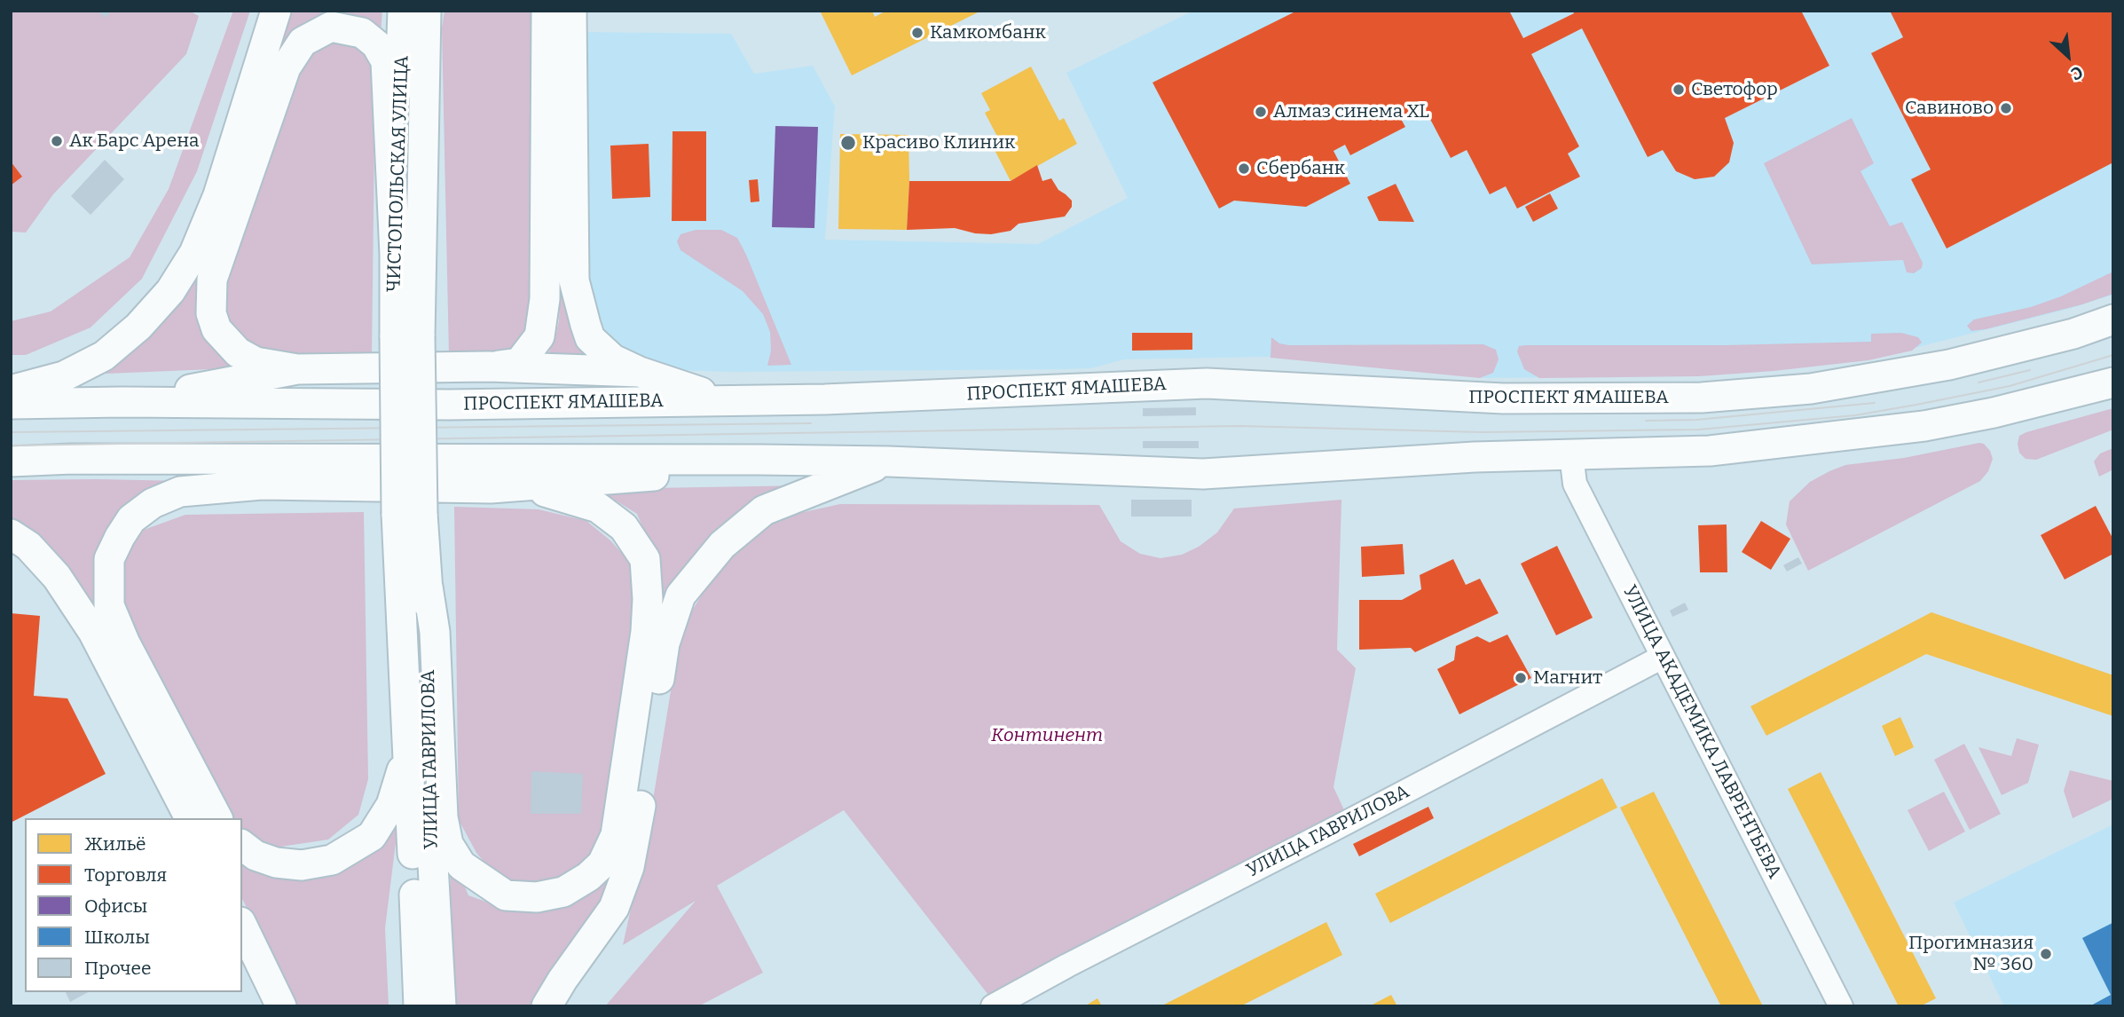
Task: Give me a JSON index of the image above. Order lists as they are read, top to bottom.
{
  "streets": {
    "main road": ["ЧИСТОПОЛЬСКАЯ УЛИЦА", "ПРОСПЕКТ ЯМАШЕВА", "УЛИЦА ГАВРИЛОВА"],
    "street": ["УЛИЦА АКАДЕМИКА ЛАВРЕНТЬЕВА"]
  },
  "crossings": [
    ["УЛИЦА АКАДЕМИКА ЛАВРЕНТЬЕВА", "УЛИЦА ГАВРИЛОВА"]
  ],
  "parks": ["Континент"],
  "places": [
    "Камкомбанк",
    "Светофор",
    "Савиново",
    "Алмаз синема XL",
    "Ак Барс Арена",
    "Красиво Клиник",
    "Сбербанк",
    "Магнит",
    "Прогимназия № 360"
  ],
  "legend": [
    "Жильё",
    "Торговля",
    "Офисы",
    "Школы",
    "Прочее"
  ],
  "north": "bottom right"
}
